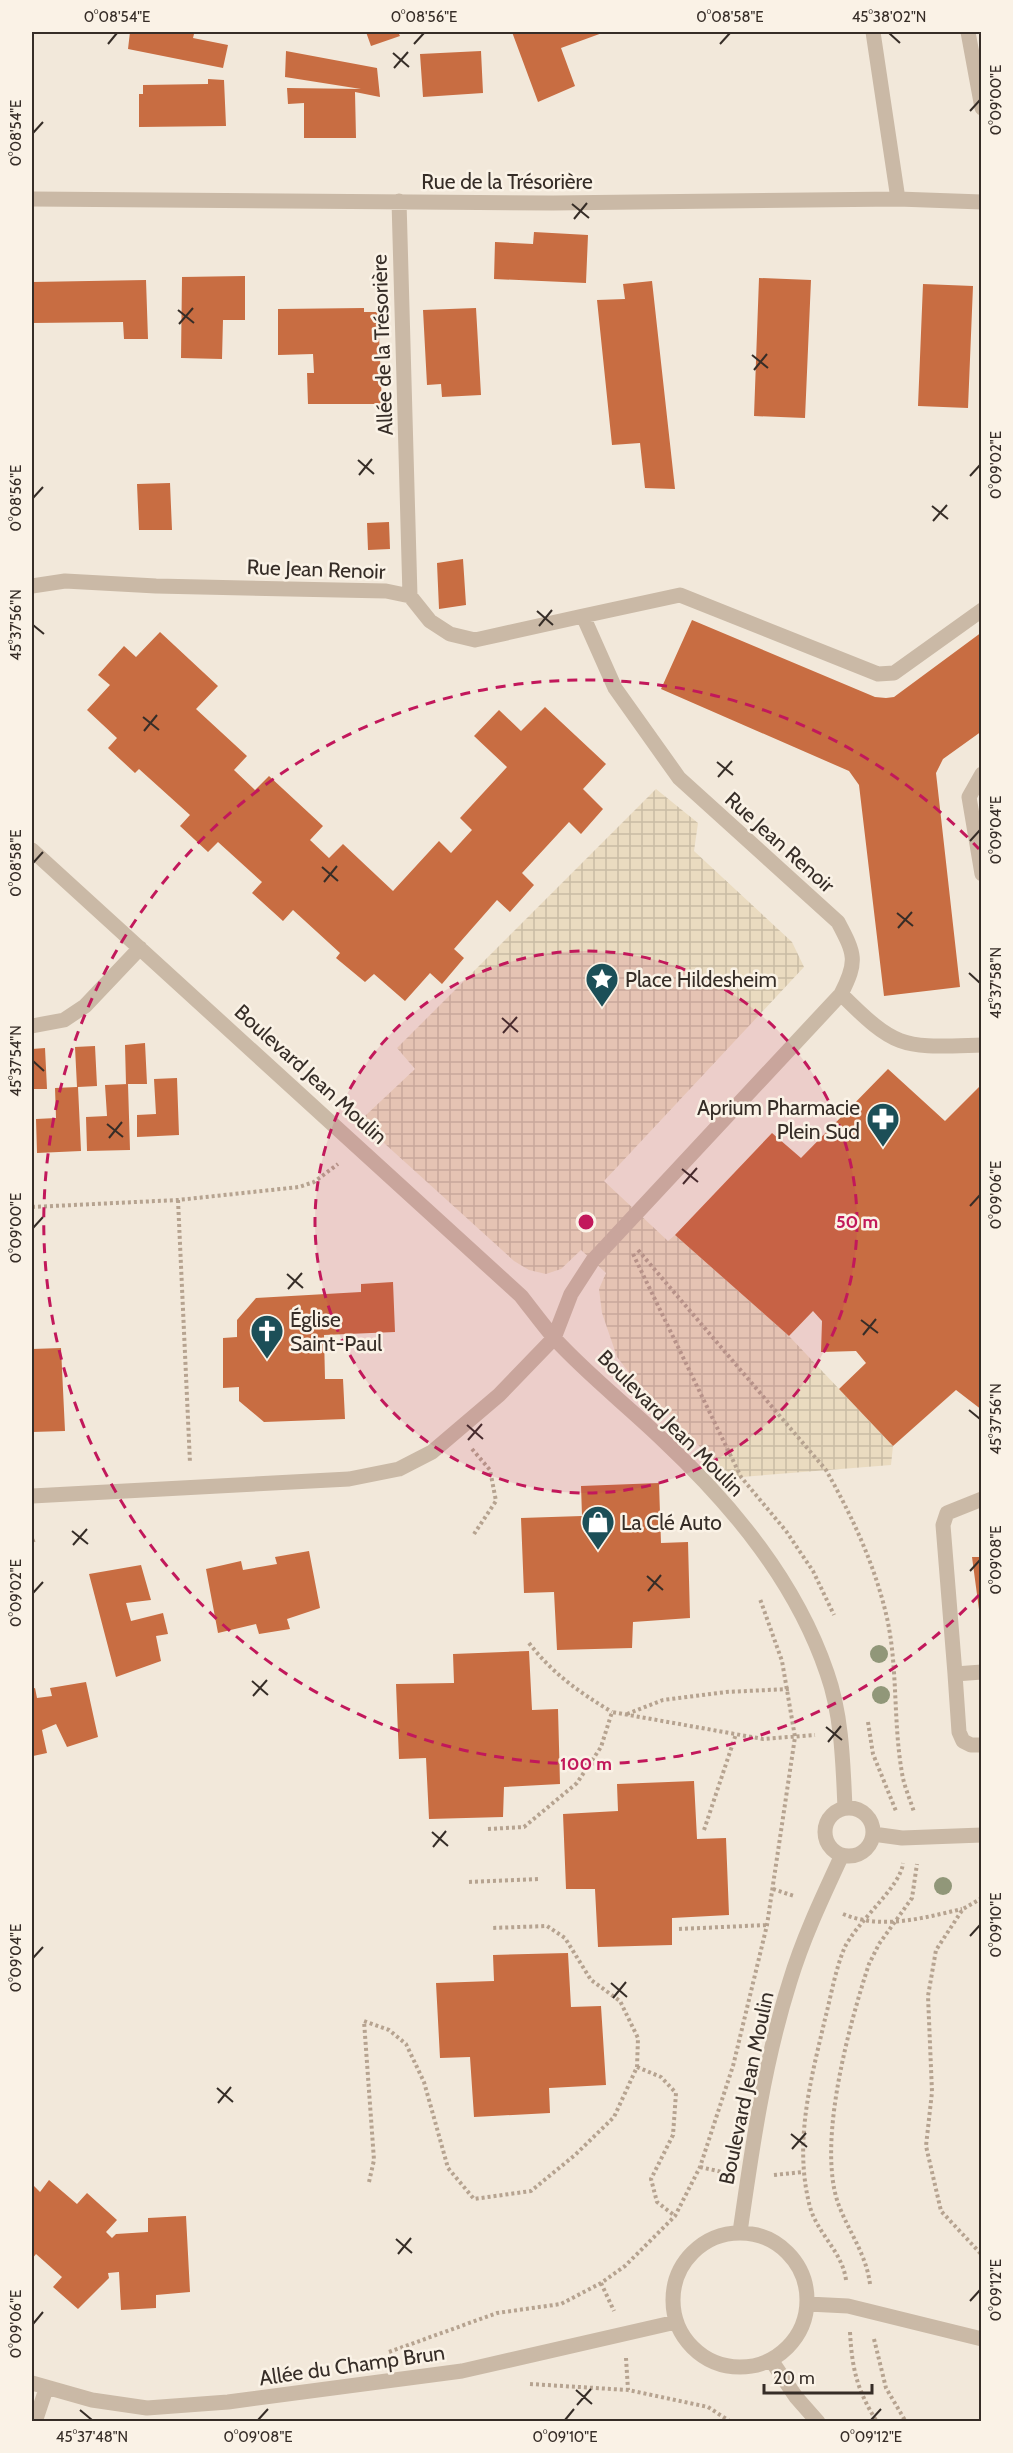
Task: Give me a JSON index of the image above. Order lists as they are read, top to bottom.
{
  "streets": {
    "street": [
      "Rue de la Trésorière",
      "Allée de la Trésorière",
      "Rue Jean Renoir",
      "Boulevard Jean Moulin",
      "Allée du Champ Brun"
    ]
  },
  "crossings": [
    ["Rue de la Trésorière", "Allée de la Trésorière"],
    ["Allée de la Trésorière", "Rue Jean Renoir"],
    ["Rue Jean Renoir", "Boulevard Jean Moulin"],
    ["Boulevard Jean Moulin", "Allée du Champ Brun"]
  ],
  "places": {
    "place": ["Place Hildesheim"],
    "pharmacy": ["Aprium Pharmacie Plein Sud"],
    "church": ["Église Saint-Paul"],
    "shop": ["La Clé Auto"]
  },
  "scale_bar": "20 m",
  "coordinates": [
    "0°08'54\"E",
    "0°08'56\"E",
    "0°08'58\"E",
    "45°38'02\"N",
    "0°09'00\"E",
    "0°09'02\"E",
    "45°37'56\"N",
    "0°09'04\"E",
    "45°37'58\"N",
    "45°37'54\"N",
    "0°09'06\"E",
    "0°09'08\"E",
    "0°09'10\"E",
    "0°09'12\"E",
    "45°37'48\"N"
  ],
  "rings": ["50 m", "100 m"]
}
